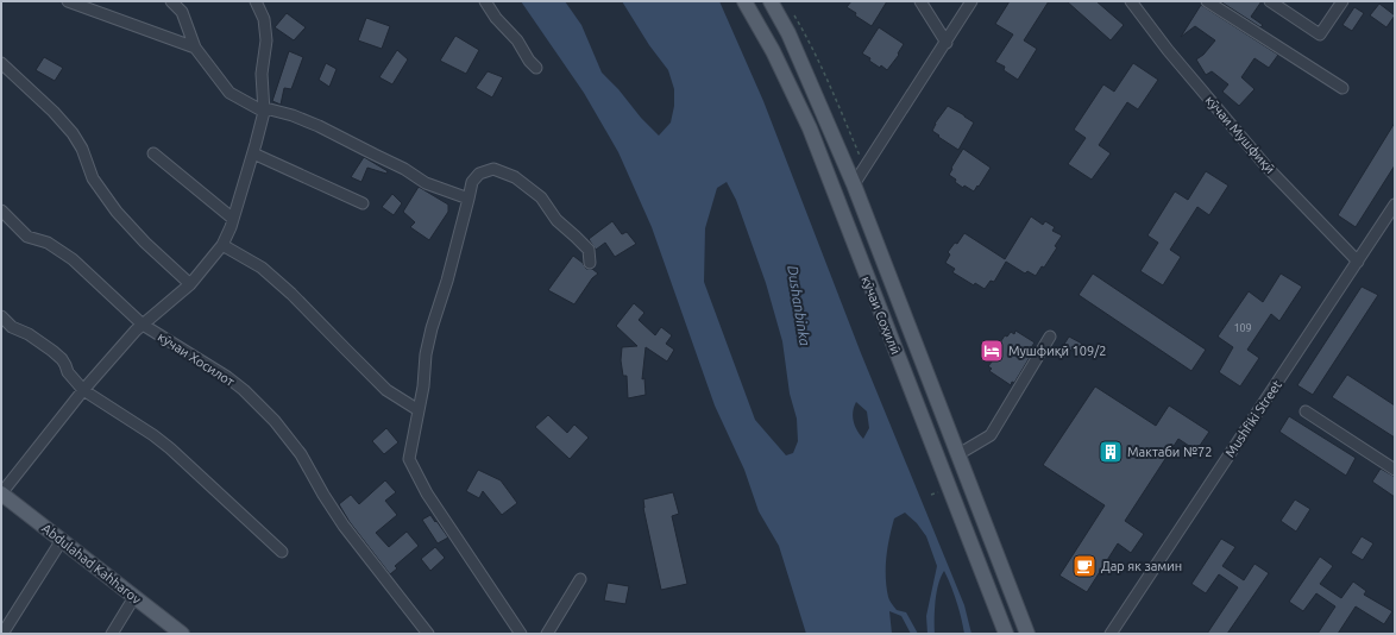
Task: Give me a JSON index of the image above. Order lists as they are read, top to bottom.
{
  "streets": {
    "main road": ["кӯчаи Соҳилӣ", "Abdulahad Kahharov"],
    "street": ["кӯчаи Мушфиқӣ", "кӯчаи Хосилот", "Mushfiki Street"]
  },
  "crossings": [
    ["кӯчаи Мушфиқӣ", "Mushfiki Street"]
  ],
  "water": ["Dushanbinka"],
  "places": {
    "hotel": ["Мушфиқӣ 109/2"],
    "building": ["Мактаби №72"],
    "cafe": ["Дар як замин"]
  },
  "house_numbers": ["109"]
}
